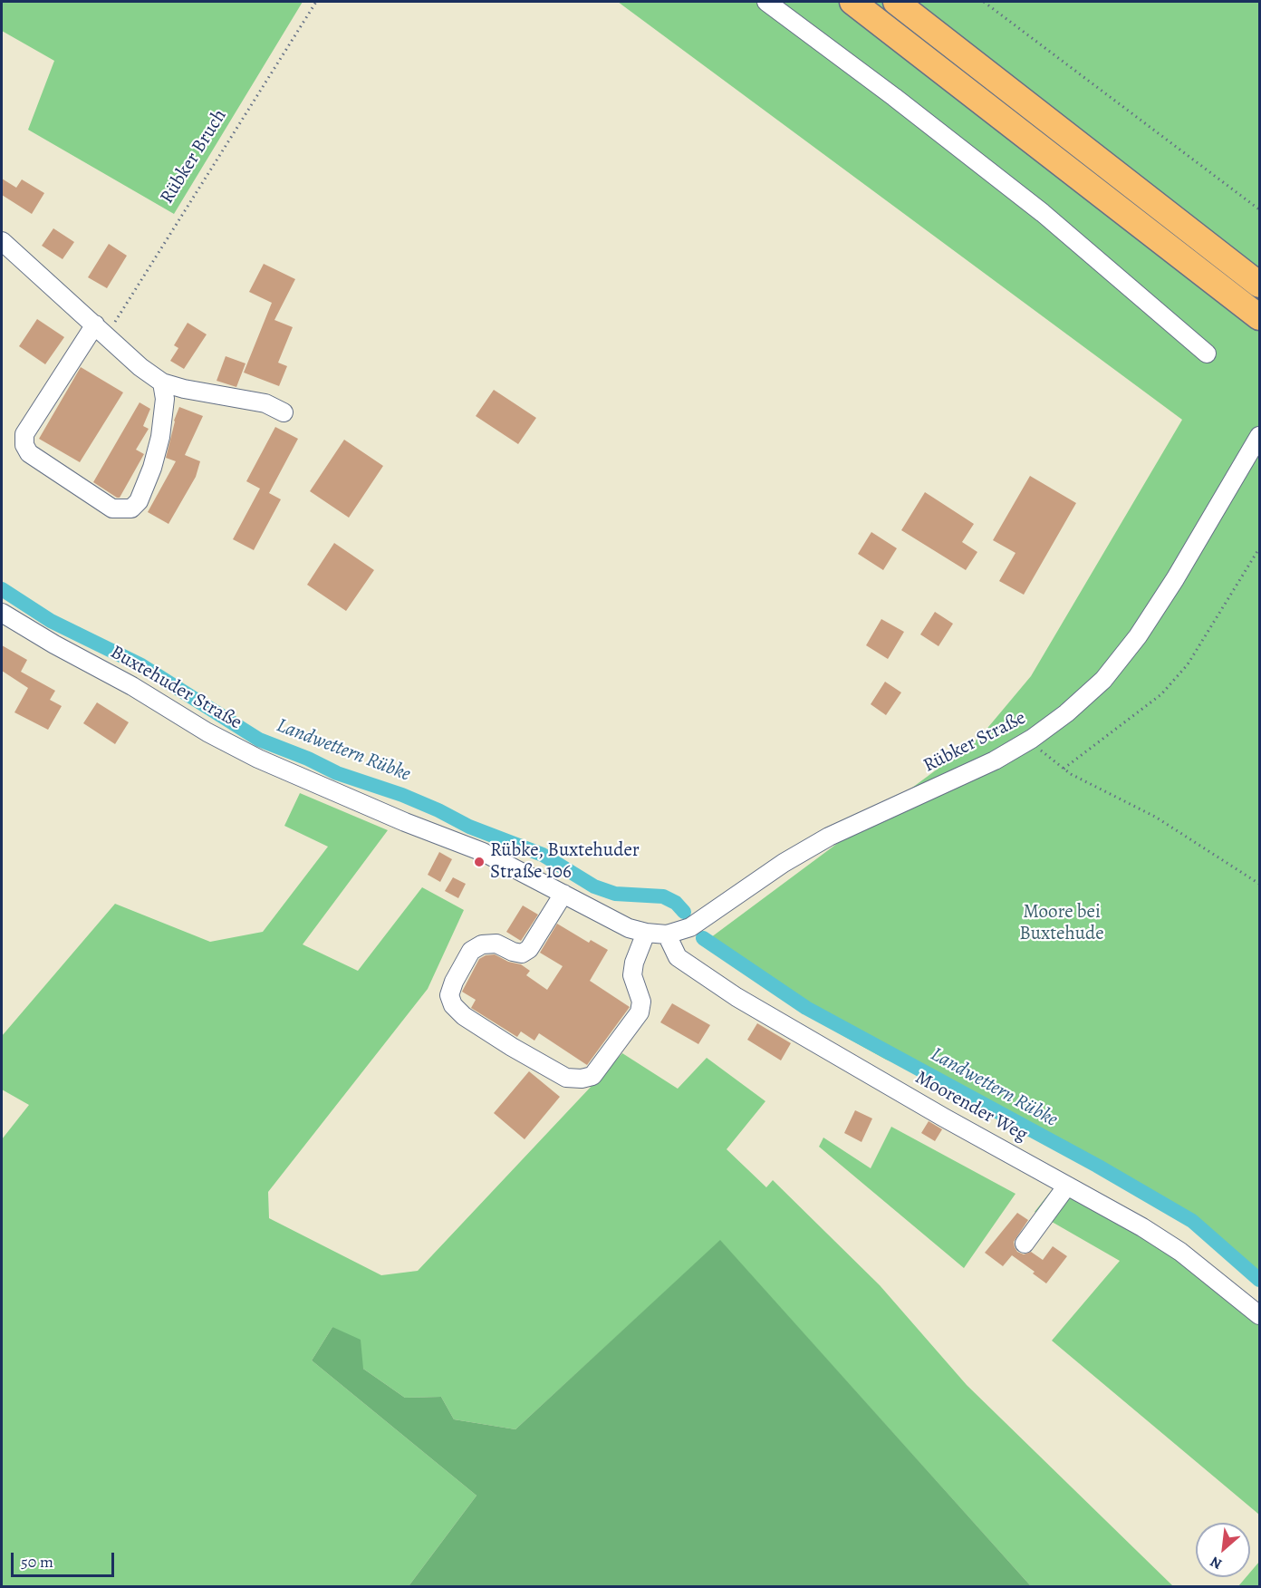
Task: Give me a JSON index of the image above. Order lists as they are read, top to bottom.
{
  "streets": {
    "street": ["Buxtehuder Straße", "Rübker Straße", "Moorender Weg"],
    "path": ["Rübker Bruch"]
  },
  "crossings": [
    ["Buxtehuder Straße", "Rübker Straße"],
    ["Buxtehuder Straße", "Moorender Weg"]
  ],
  "water": ["Landwettern Rübke"],
  "parks": ["Moore bei Buxtehude"],
  "places": ["Rübke, Buxtehuder Straße 106"],
  "scale_bar": "50 m",
  "north": "bottom left"
}
